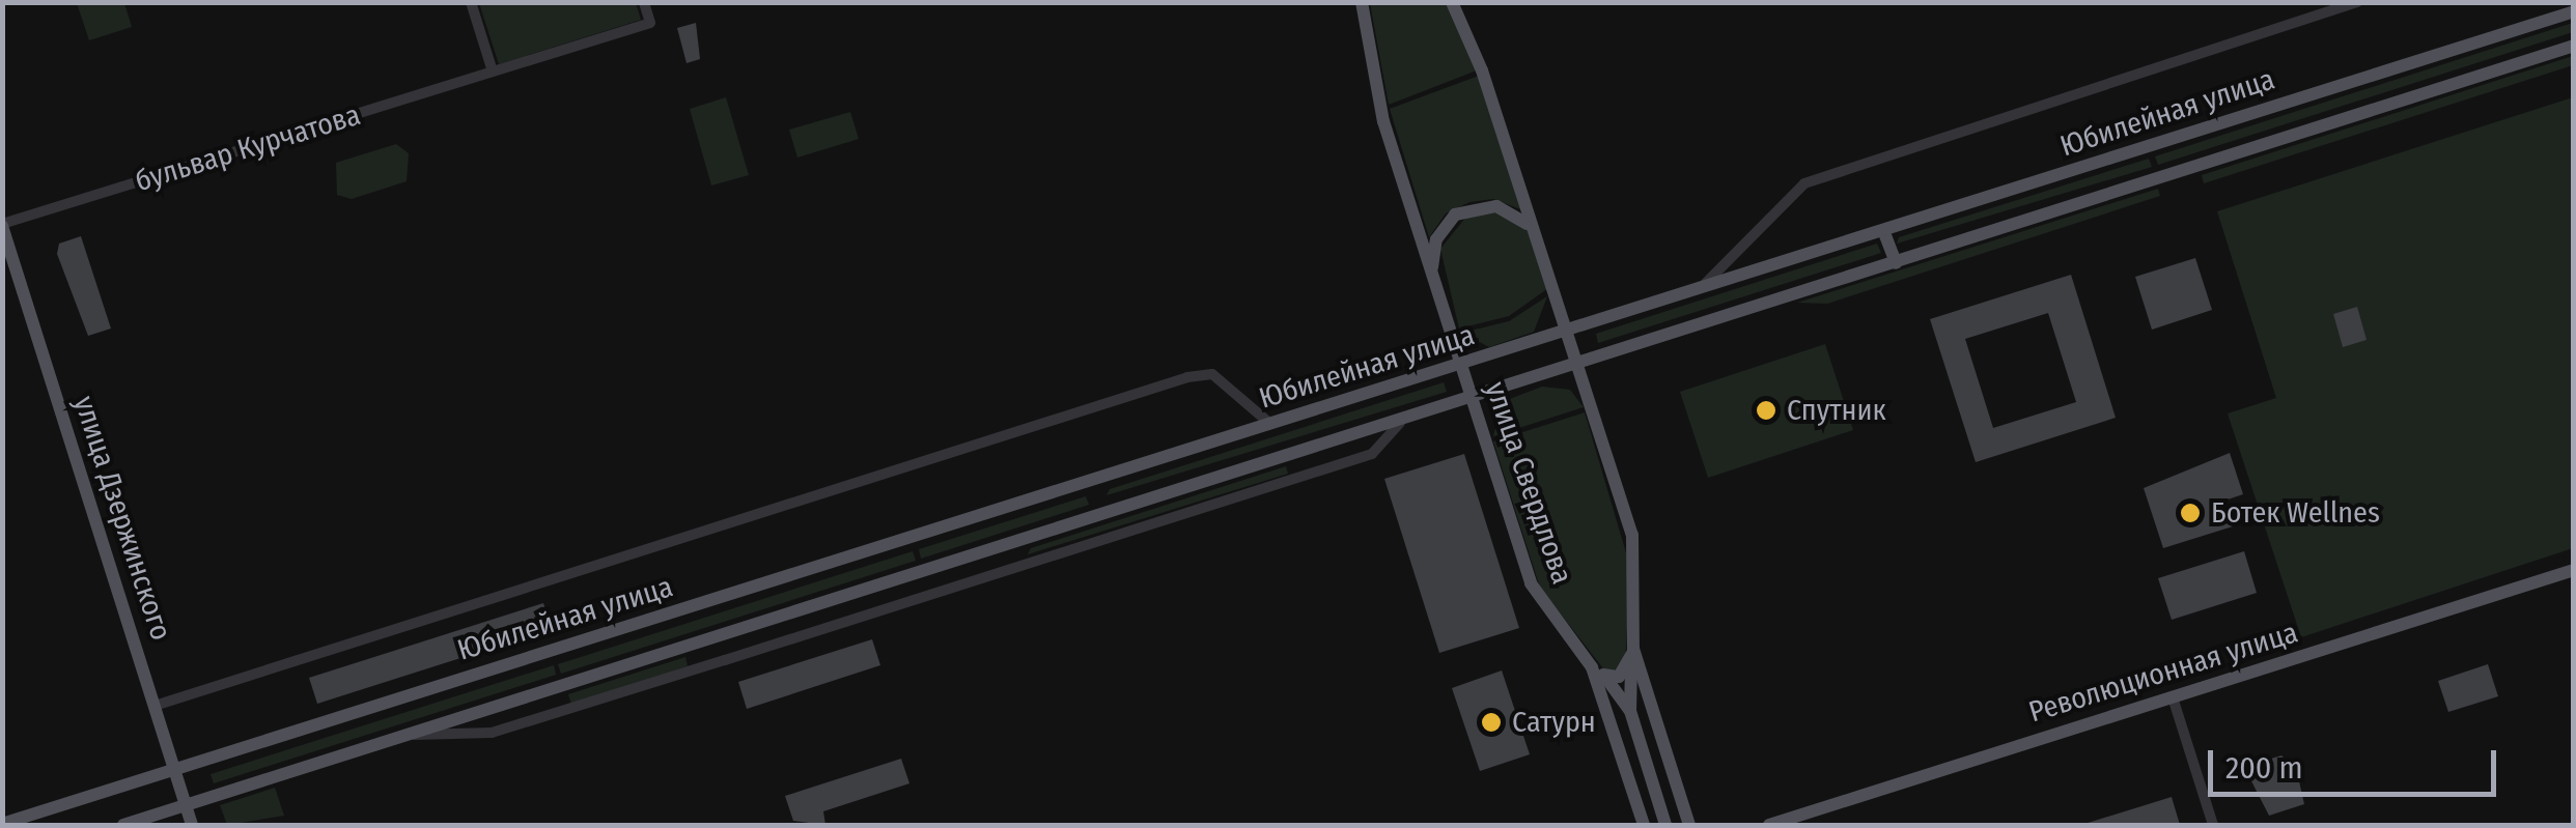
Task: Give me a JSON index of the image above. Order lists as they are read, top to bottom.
{
  "streets": {
    "main road": [
      "Юбилейная улица",
      "улица Свердлова",
      "улица Дзержинского",
      "Революционная улица"
    ],
    "street": ["бульвар Курчатова"]
  },
  "crossings": [
    ["Юбилейная улица", "улица Свердлова"],
    ["Юбилейная улица", "улица Дзержинского"],
    ["бульвар Курчатова", "улица Дзержинского"]
  ],
  "places": ["Спутник", "Ботек Wellnes", "Сатурн"],
  "scale_bar": "200 m"
}
